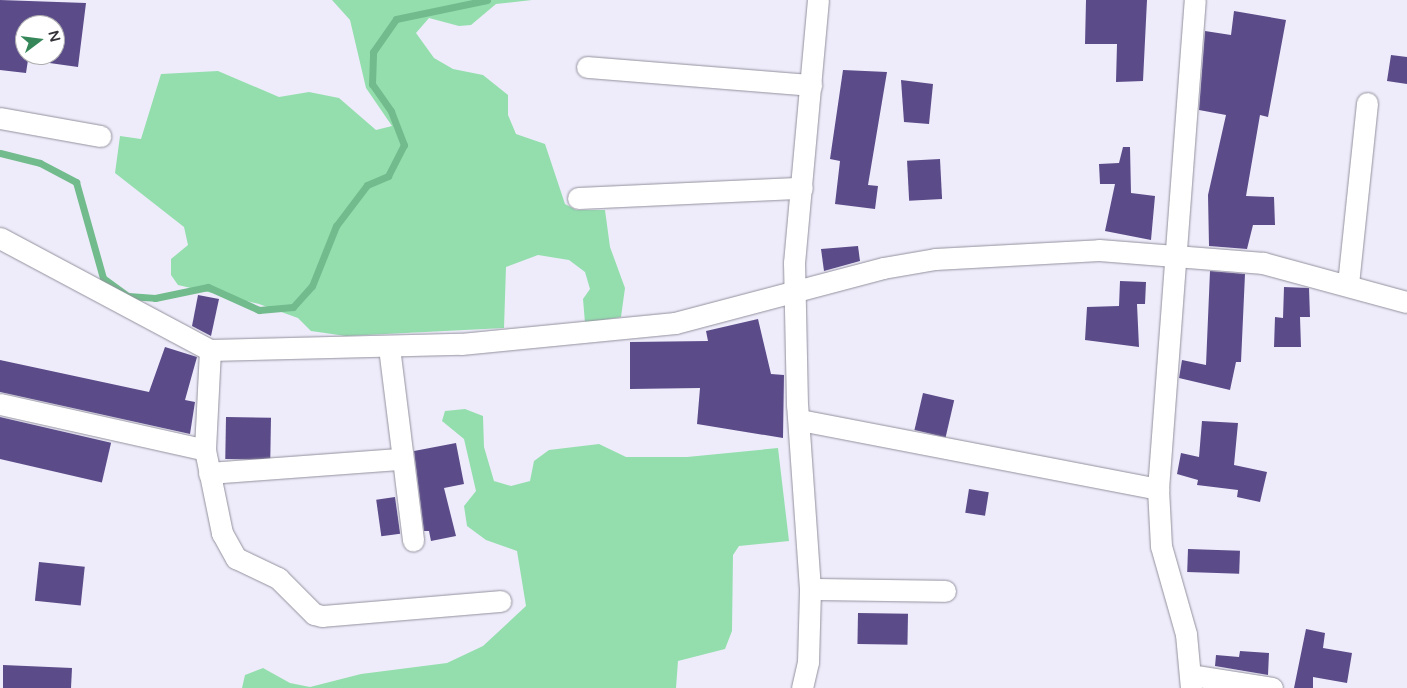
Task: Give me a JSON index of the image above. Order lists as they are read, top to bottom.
{
  "north": "right"
}
